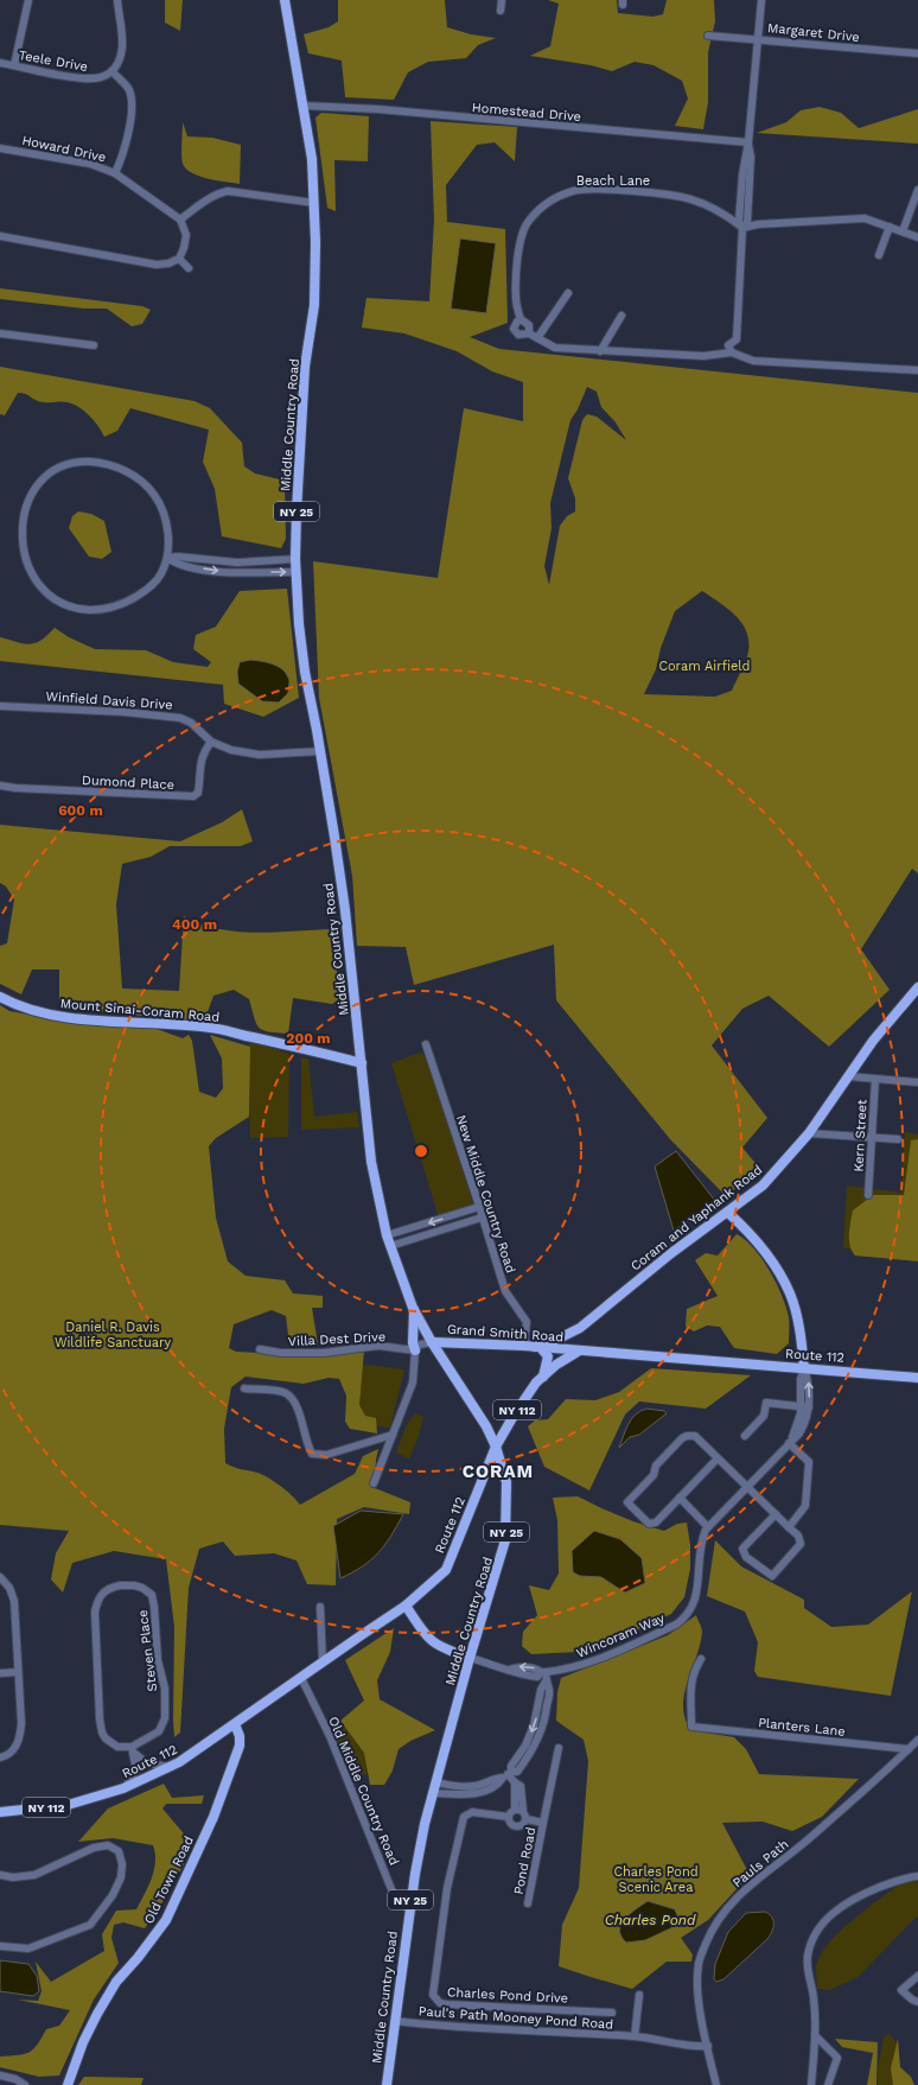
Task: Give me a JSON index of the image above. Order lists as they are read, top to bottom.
{
  "streets": {
    "main road": [
      "Middle Country Road",
      "NY 25",
      "Mount Sinai-Coram Road",
      "Coram and Yaphank Road",
      "Grand Smith Road",
      "Route 112",
      "NY 112",
      "Old Town Road"
    ],
    "street": [
      "Margaret Drive",
      "Teele Drive",
      "Homestead Drive",
      "Howard Drive",
      "Beach Lane",
      "Winfield Davis Drive",
      "Dumond Place",
      "Kern Street",
      "New Middle Country Road",
      "Villa Dest Drive",
      "Wincoram Way",
      "Steven Place",
      "Planters Lane",
      "Old Middle Country Road",
      "Pond Road",
      "Pauls Path",
      "Charles Pond Drive",
      "Paul's Path Mooney Pond Road"
    ]
  },
  "crossings": [
    ["Homestead Drive", "Middle Country Road"],
    ["Middle Country Road", "Winfield Davis Drive"],
    ["Middle Country Road", "Mount Sinai-Coram Road"],
    ["Middle Country Road", "Grand Smith Road"],
    ["Middle Country Road", "Route 112"],
    ["Middle Country Road", "Wincoram Way"],
    ["Middle Country Road", "Old Middle Country Road"],
    ["Middle Country Road", "Paul's Path Mooney Pond Road"],
    ["Winfield Davis Drive", "Dumond Place"],
    ["New Middle Country Road", "Coram and Yaphank Road"],
    ["New Middle Country Road", "Grand Smith Road"],
    ["Coram and Yaphank Road", "Grand Smith Road"],
    ["Grand Smith Road", "Route 112"],
    ["Route 112", "Wincoram Way"],
    ["Route 112", "Steven Place"],
    ["Route 112", "Old Middle Country Road"],
    ["Route 112", "Old Town Road"],
    ["Planters Lane", "Pauls Path"],
    ["Pond Road", "Charles Pond Drive"],
    ["Pauls Path", "Paul's Path Mooney Pond Road"]
  ],
  "districts": ["CORAM"],
  "water": ["Charles Pond"],
  "parks": ["Coram Airfield", "Daniel R. Davis Wildlife Sanctuary", "Charles Pond Scenic Area"],
  "rings": ["600 m", "400 m", "200 m"]
}
